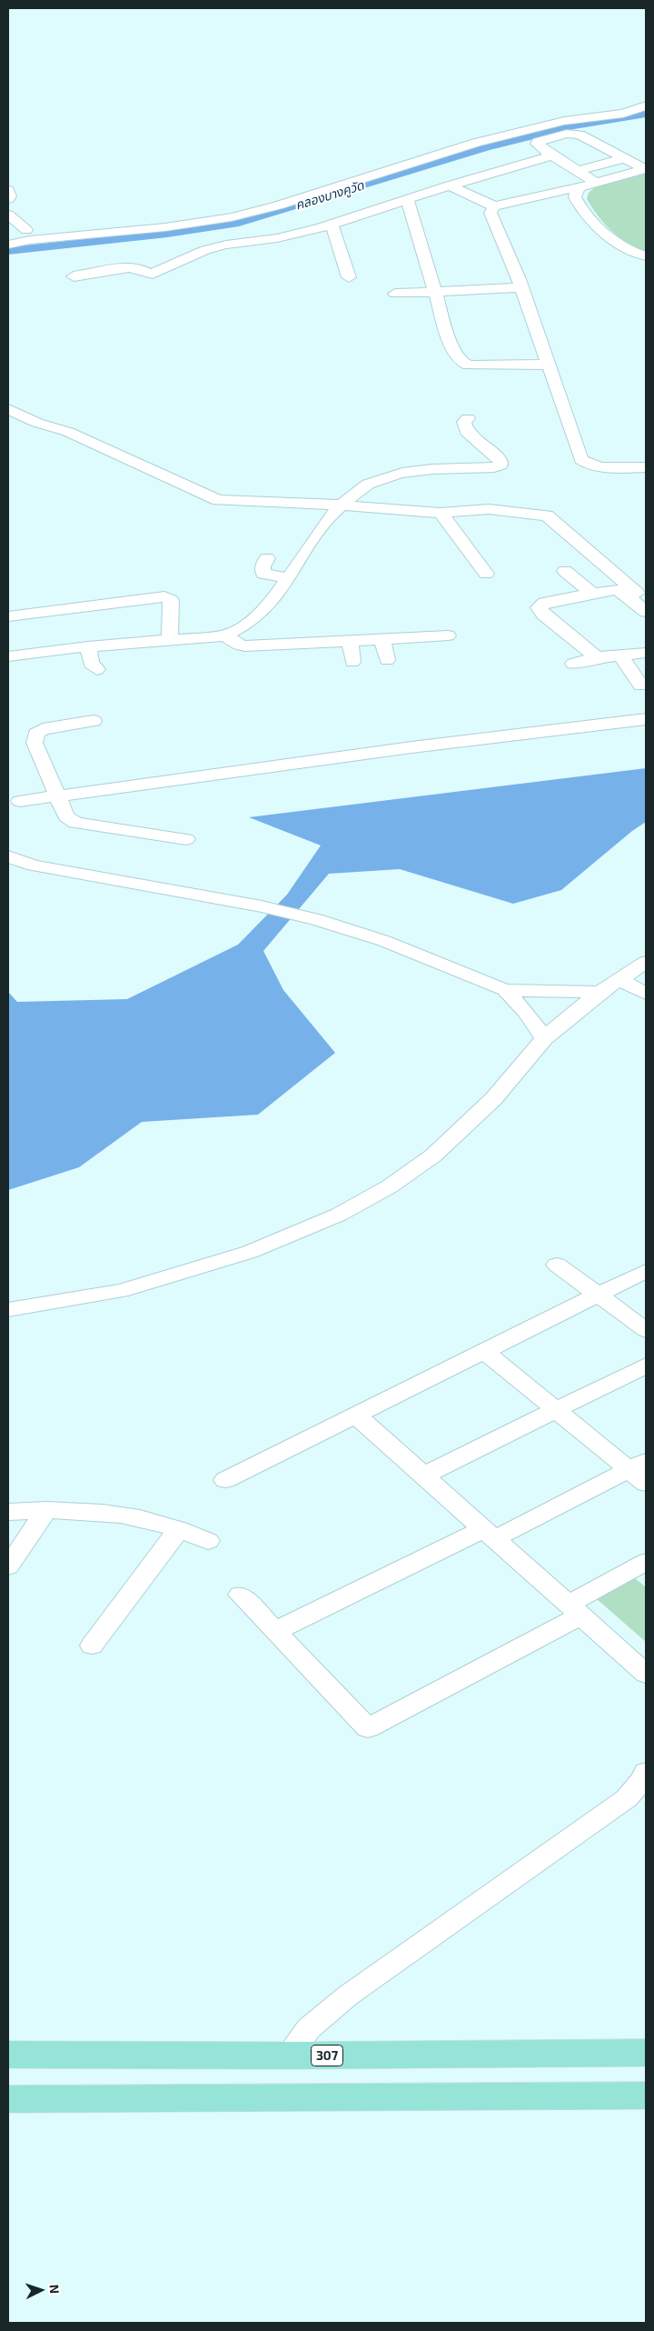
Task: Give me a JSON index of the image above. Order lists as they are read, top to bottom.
{
  "streets": {
    "main road": ["307"]
  },
  "water": ["คลองบางคูวัด"],
  "north": "right"
}
